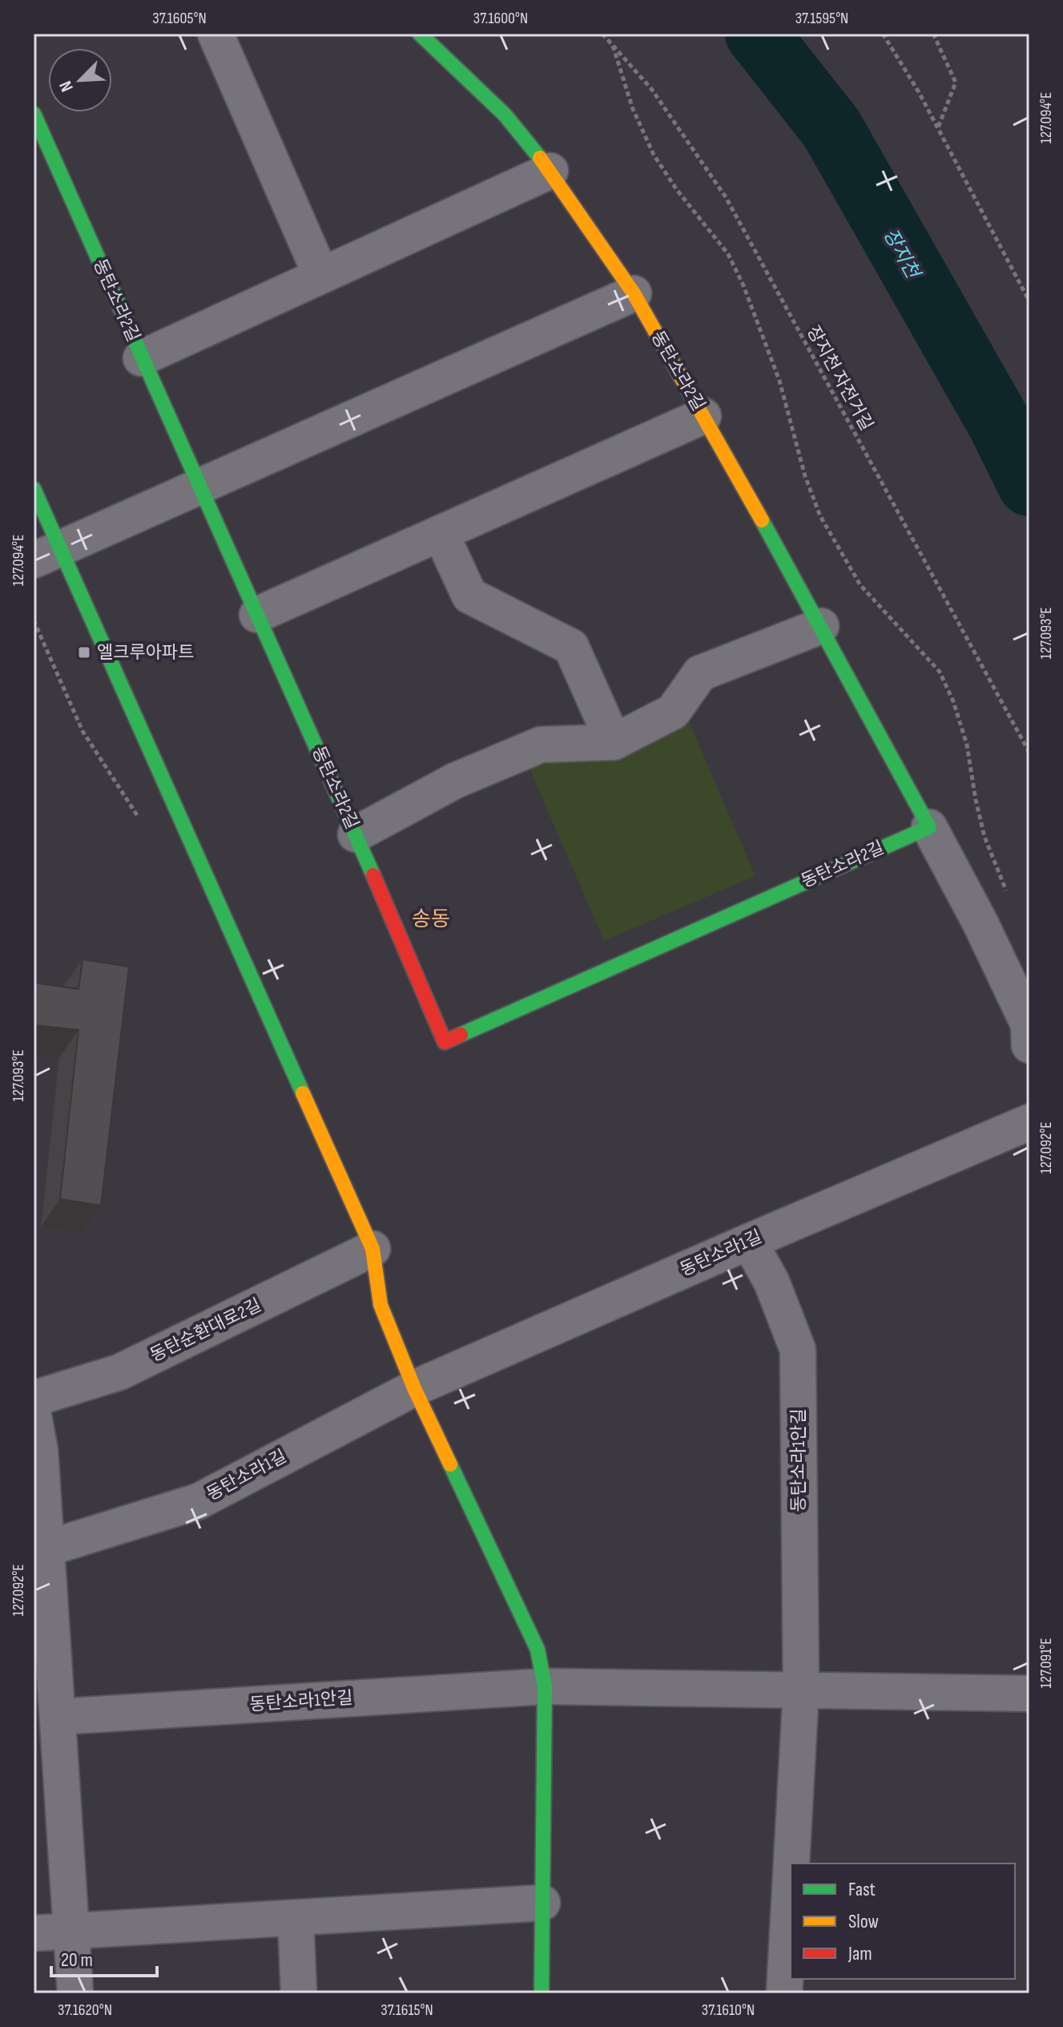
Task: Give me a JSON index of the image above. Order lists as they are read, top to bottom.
{
  "streets": {
    "street": [
      "동탄소라2길",
      "동탄소라1길",
      "동탄순환대로2길",
      "동탄소라1안길"
    ],
    "path": ["장지천 자전거길"]
  },
  "crossings": [
    ["동탄소라1길", "동탄소라1안길"]
  ],
  "districts": ["송동"],
  "water": ["장지천"],
  "places": {
    "transit": ["엘크루아파트"]
  },
  "legend": ["Fast", "Slow", "Jam"],
  "scale_bar": "20 m",
  "north": "bottom left",
  "coordinates": [
    "37.1605°N",
    "37.1600°N",
    "37.1595°N",
    "127.094°E",
    "127.093°E",
    "127.092°E",
    "127.091°E",
    "37.1620°N",
    "37.1615°N",
    "37.1610°N"
  ]
}
